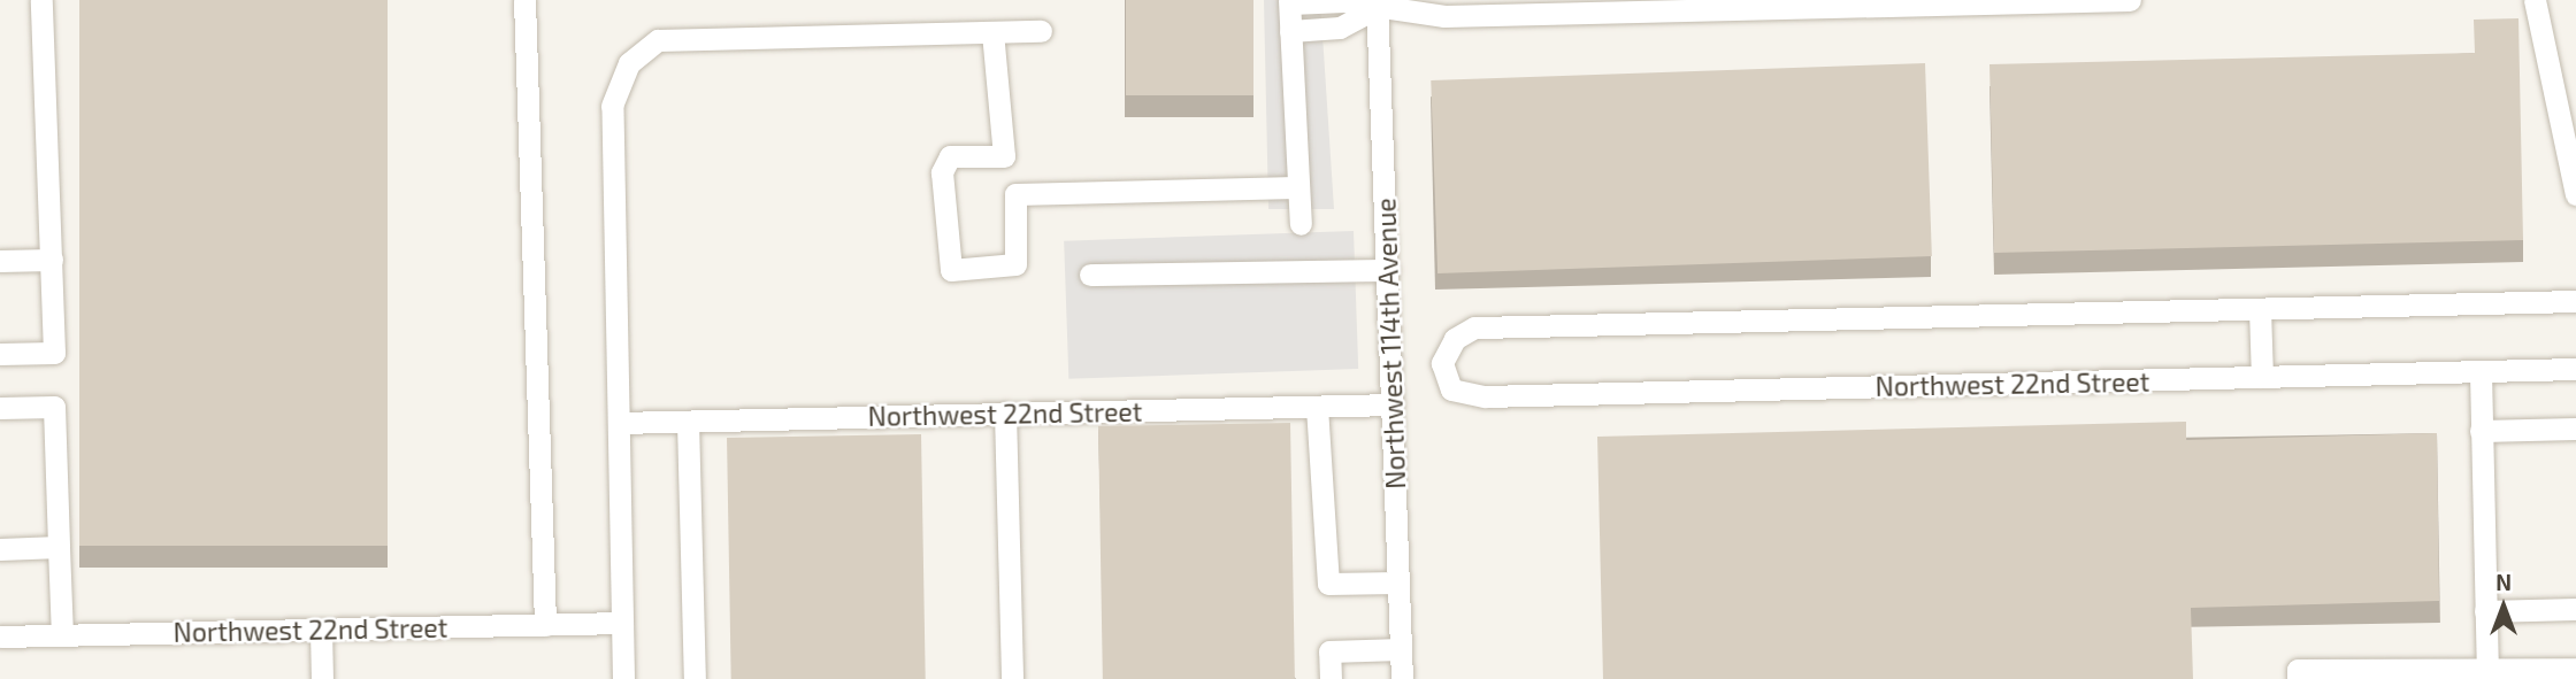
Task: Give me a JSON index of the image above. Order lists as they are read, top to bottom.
{
  "streets": {
    "street": ["Northwest 114th Avenue", "Northwest 22nd Street"]
  },
  "crossings": [
    ["Northwest 114th Avenue", "Northwest 22nd Street"]
  ],
  "north": "top"
}
